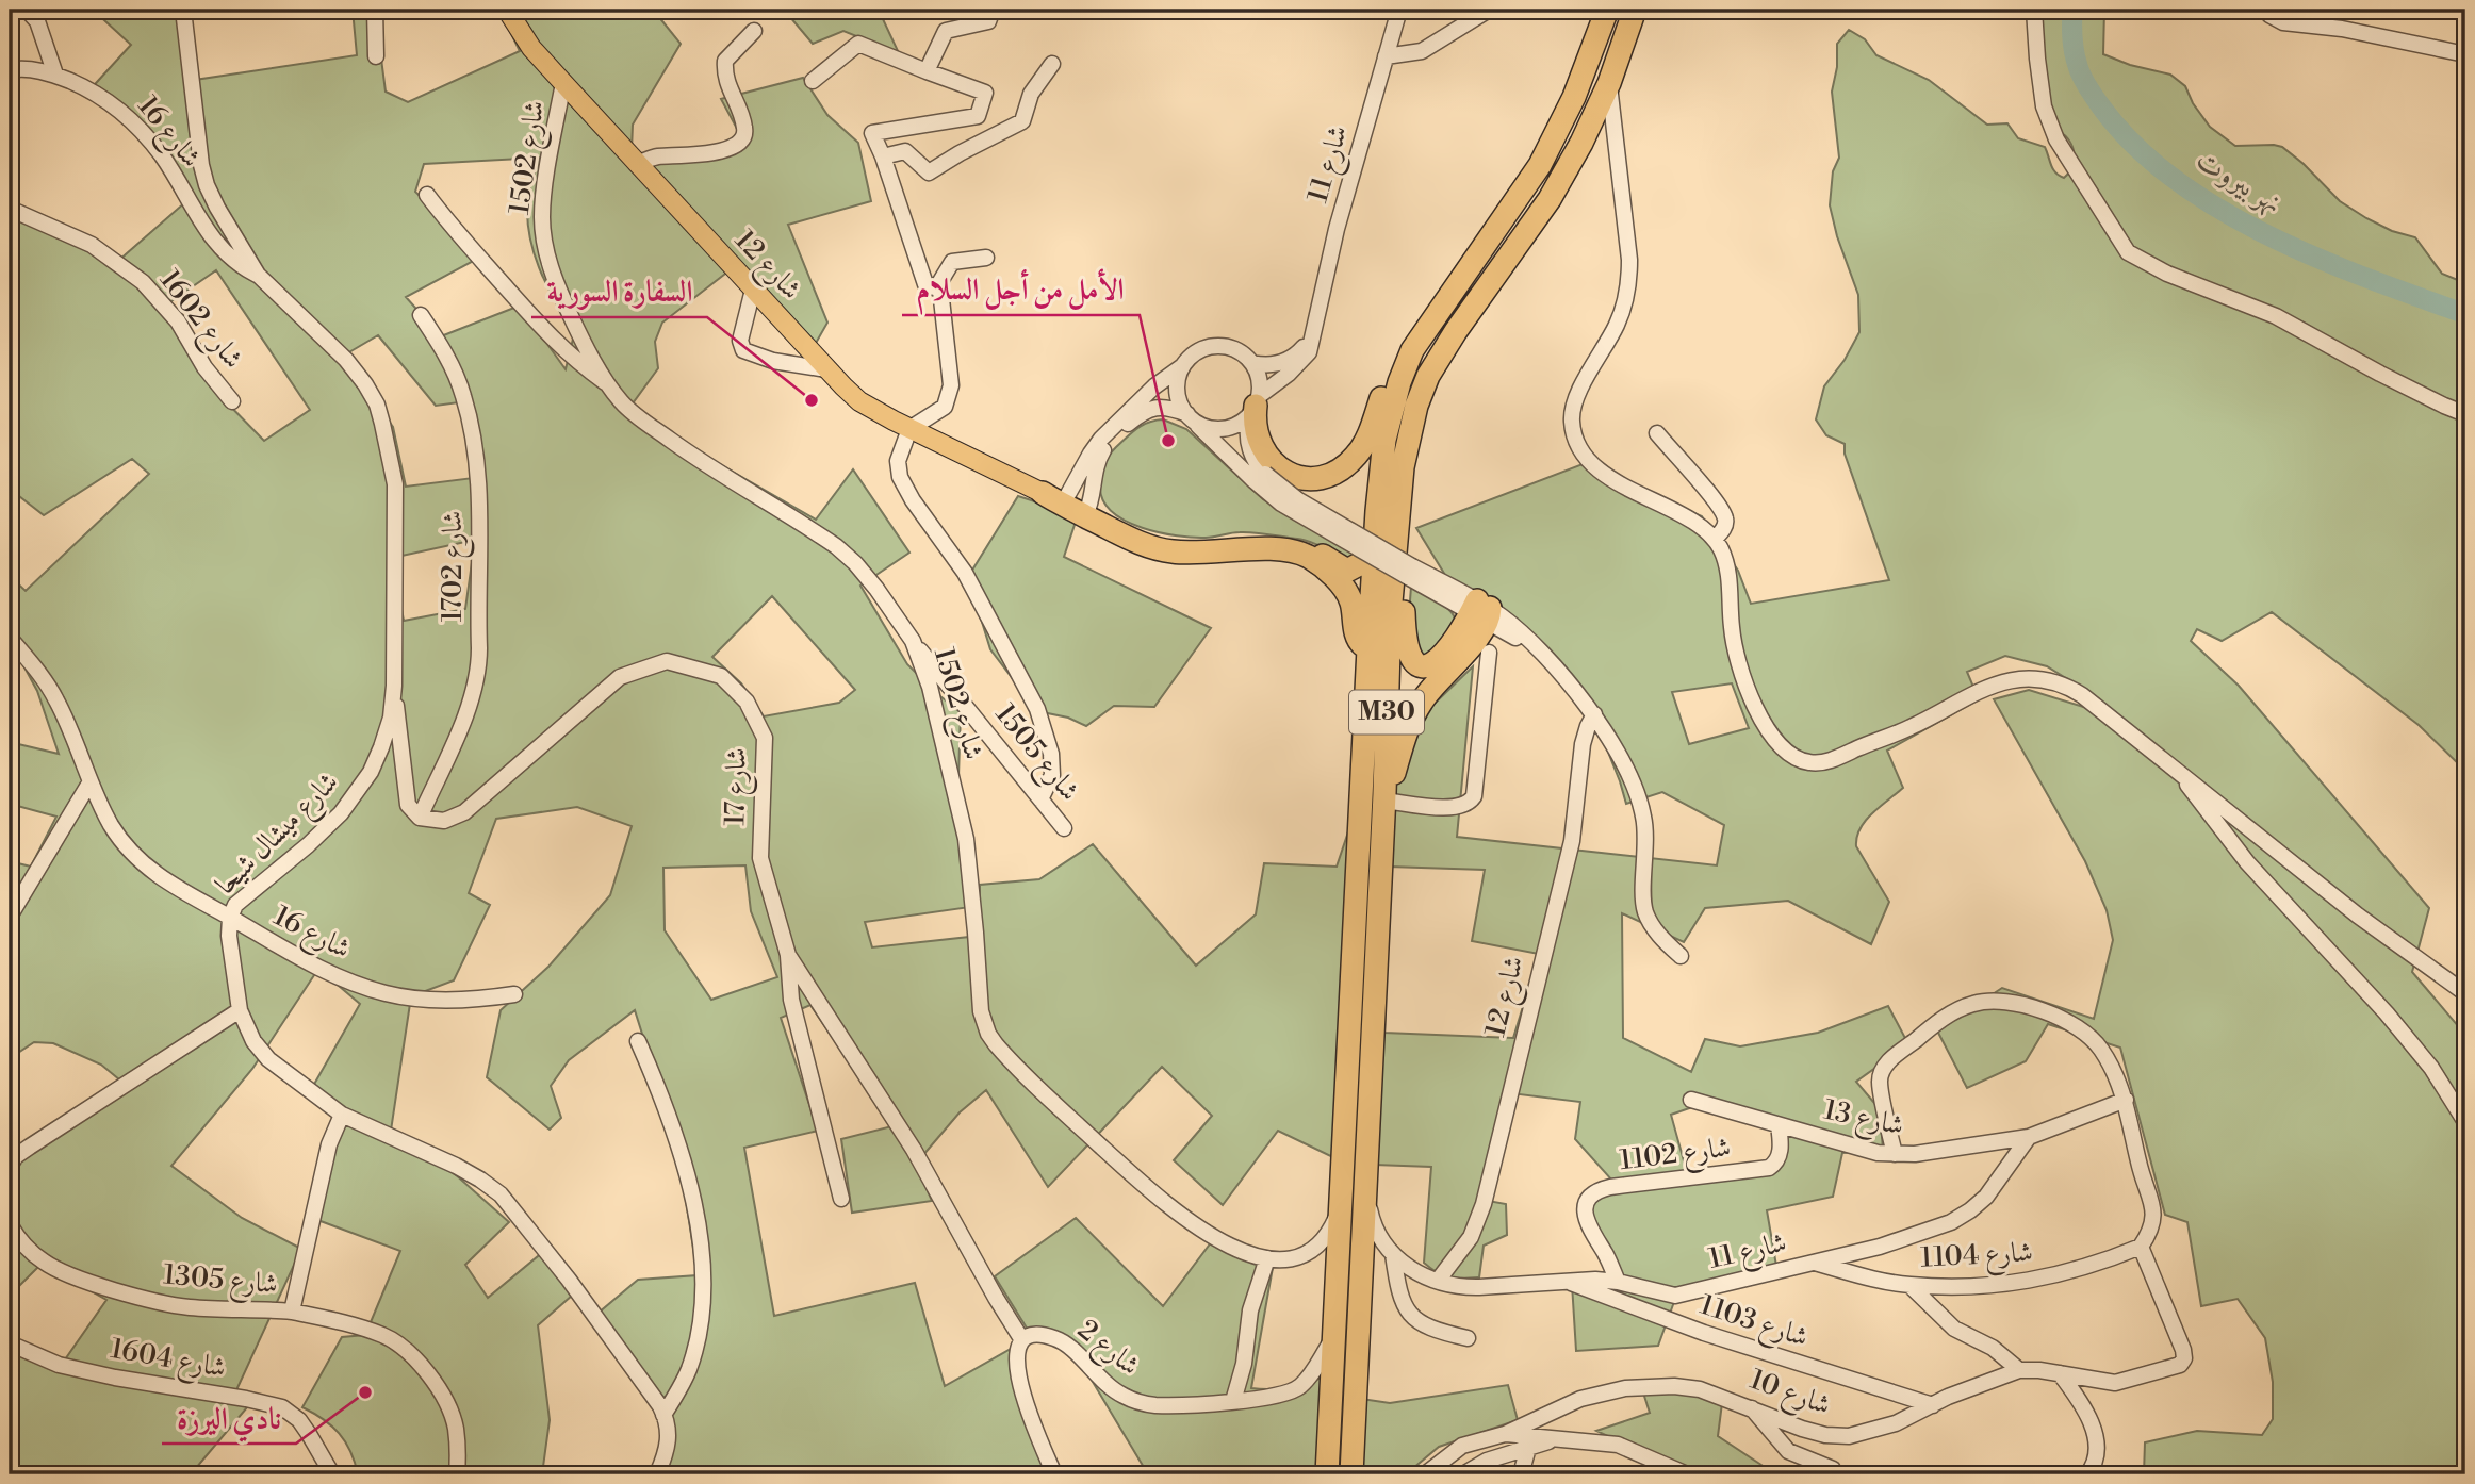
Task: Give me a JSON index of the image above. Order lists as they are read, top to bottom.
{
  "streets": {
    "highway": ["M30"],
    "main road": ["شارع 12"],
    "street": [
      "شارع 16",
      "شارع 1502",
      "شارع 11",
      "شارع 1602",
      "شارع 1702",
      "شارع 1505",
      "شارع 17",
      "شارع ميشال شيحا",
      "شارع 13",
      "شارع 1102",
      "شارع 1104",
      "شارع 1305",
      "شارع 1103",
      "شارع 2",
      "شارع 1604",
      "شارع 10"
    ]
  },
  "crossings": [
    ["شارع 16", "شارع ميشال شيحا"],
    ["شارع 1502", "شارع 12"],
    ["شارع 1502", "M30"],
    ["شارع 1502", "شارع 1505"],
    ["شارع 11", "شارع 12"],
    ["شارع 11", "شارع 13"],
    ["شارع 11", "شارع 1102"],
    ["شارع 11", "شارع 1104"],
    ["شارع 11", "شارع 1103"],
    ["شارع 1702", "شارع 17"],
    ["شارع 17", "شارع 2"],
    ["شارع ميشال شيحا", "شارع 1305"],
    ["شارع 13", "شارع 1102"],
    ["شارع 1104", "شارع 10"],
    ["شارع 1103", "شارع 10"]
  ],
  "water": ["نهر بيروت"],
  "places": ["السفارة السورية", "الأمل من أجل السلام", "نادي اليرزة"]
}
